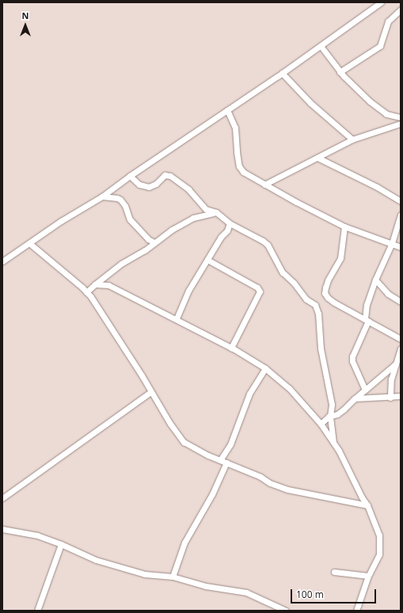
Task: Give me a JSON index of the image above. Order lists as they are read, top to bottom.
{
  "scale_bar": "100 m",
  "north": "top"
}
